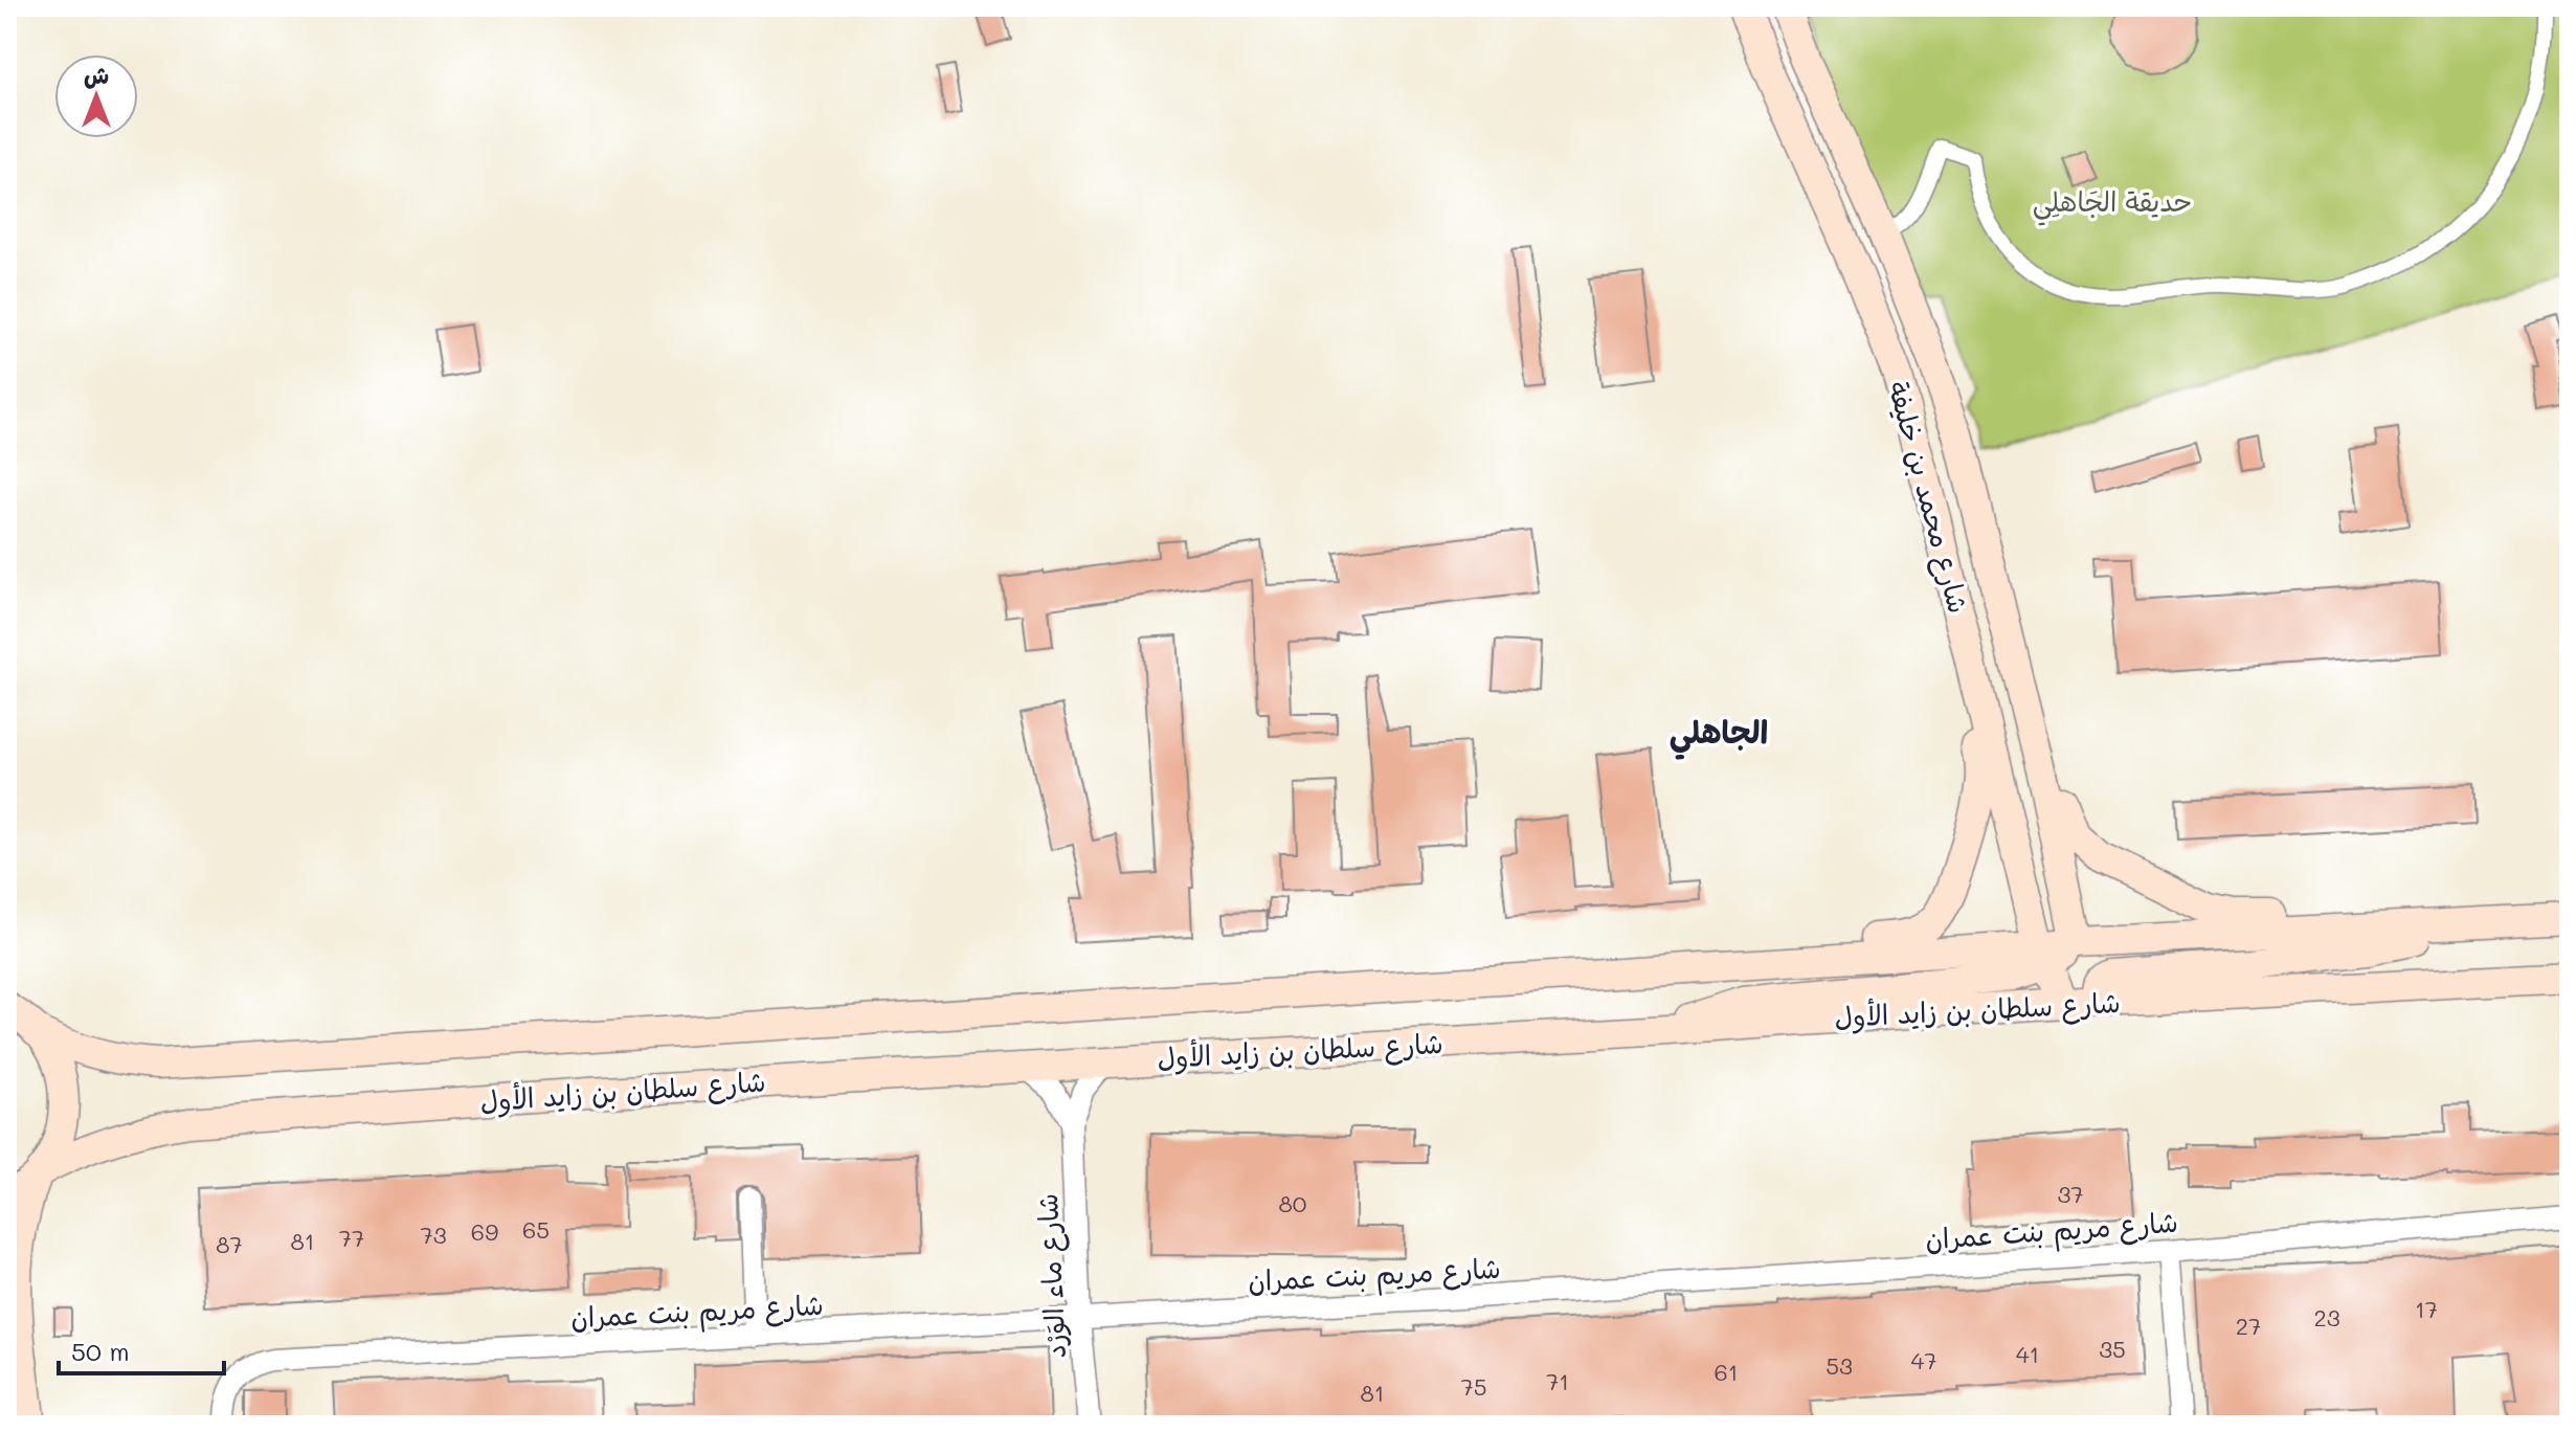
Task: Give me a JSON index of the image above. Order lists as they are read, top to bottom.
{
  "streets": {
    "main road": ["شارع محمد بن خليفة", "شارع سلطان بن زايد الأول"],
    "street": ["شارع مريم بنت عمران", "شارع ماء الوَرْد"]
  },
  "crossings": [
    ["شارع محمد بن خليفة", "شارع سلطان بن زايد الأول"],
    ["شارع سلطان بن زايد الأول", "شارع ماء الوَرْد"],
    ["شارع مريم بنت عمران", "شارع ماء الوَرْد"]
  ],
  "districts": ["الجاهلي"],
  "parks": ["حديقة الجَاهلِي"],
  "house_numbers": [
    "37",
    "80",
    "65",
    "69",
    "73",
    "77",
    "81",
    "87",
    "17",
    "23",
    "27",
    "35",
    "41",
    "47",
    "53",
    "61",
    "71",
    "75",
    "81"
  ],
  "scale_bar": "50 m",
  "north": "top"
}
